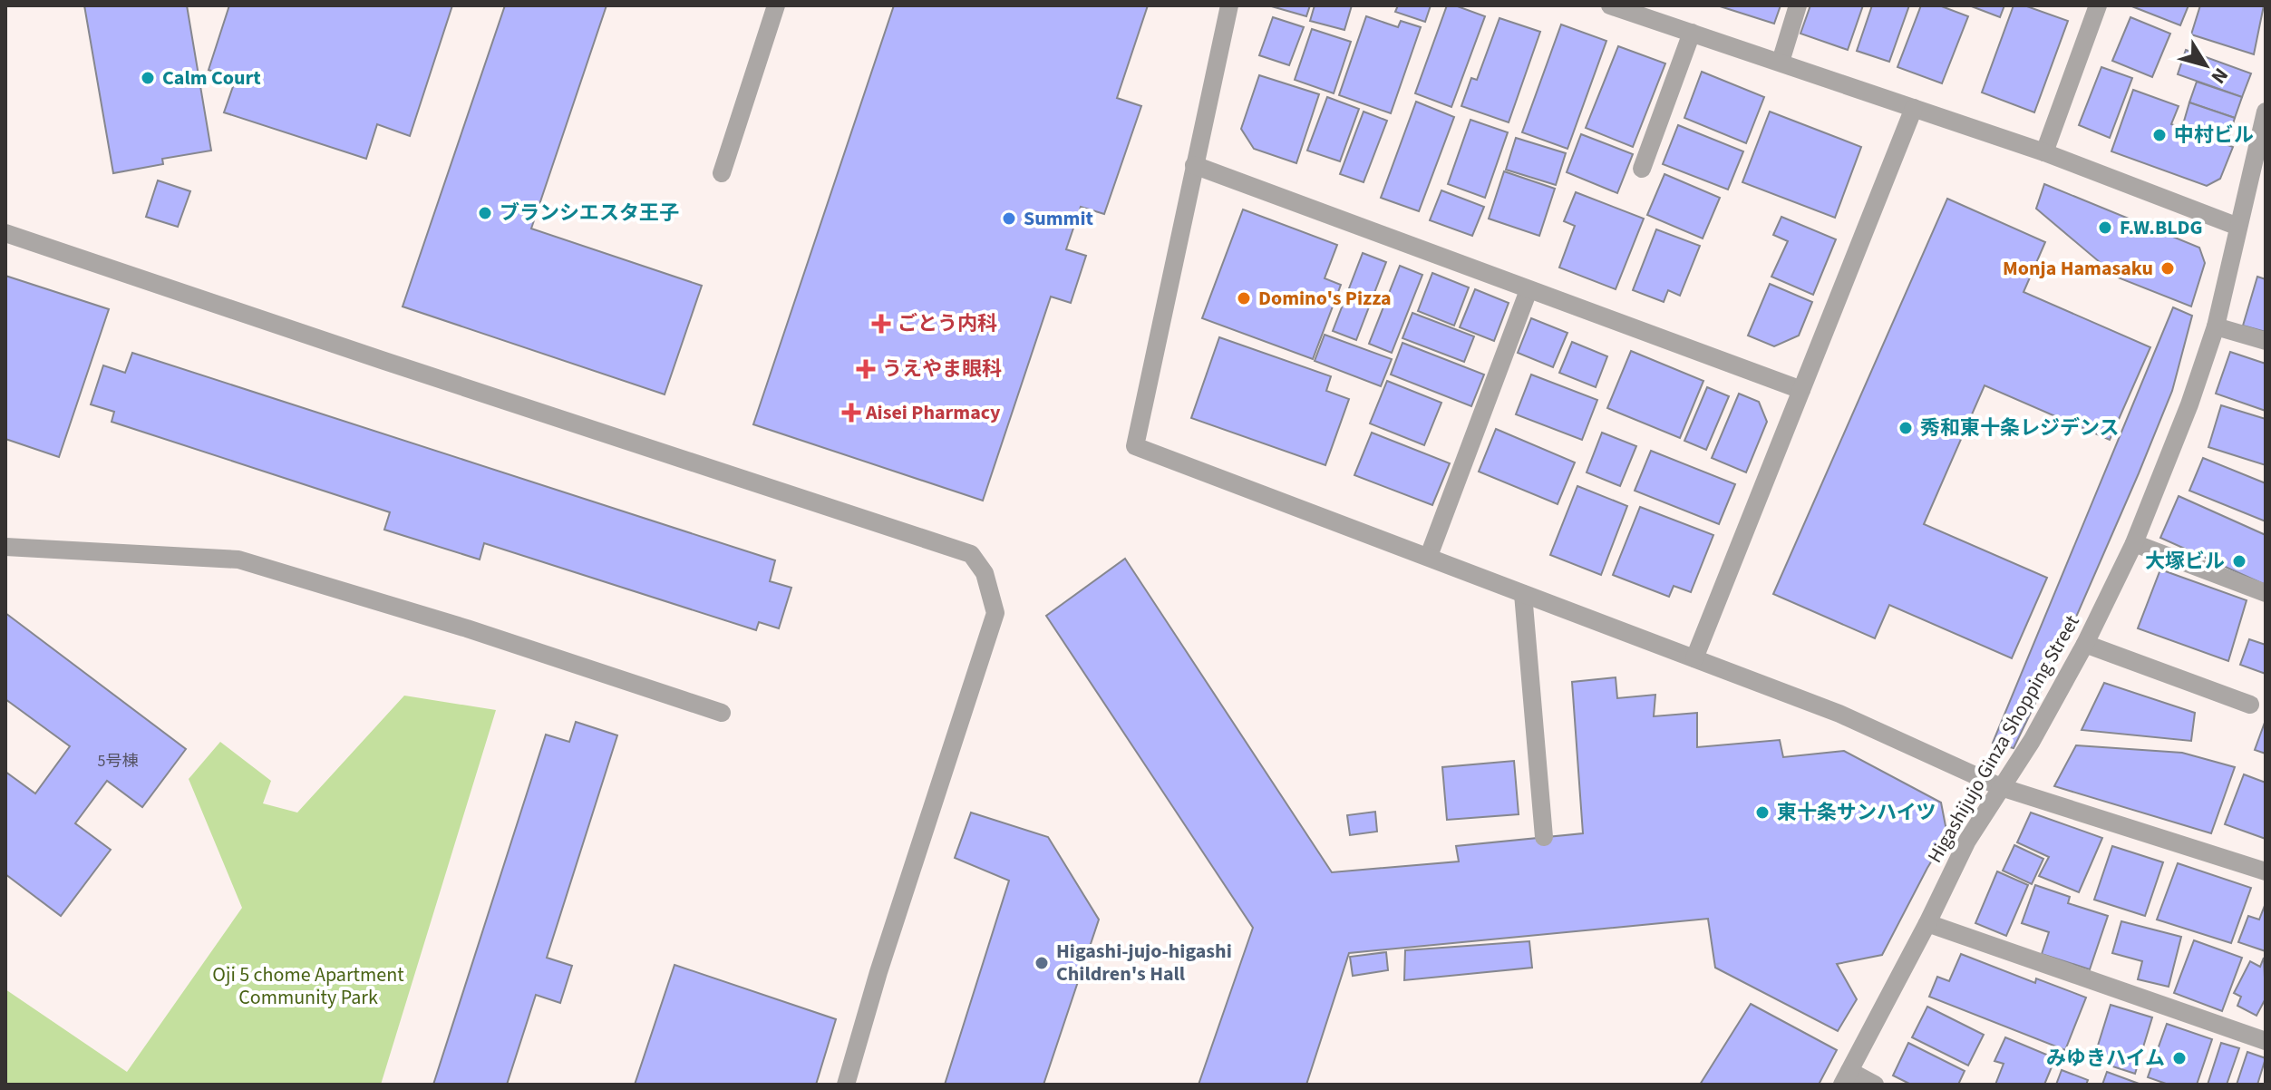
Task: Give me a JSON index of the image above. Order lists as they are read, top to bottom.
{
  "streets": {
    "street": ["Higashijujo Ginza Shopping Street"]
  },
  "parks": ["Oji 5 chome Apartment Community Park"],
  "places": {
    "other": [
      "Calm Court",
      "中村ビル",
      "ブランシエスタ王子",
      "Summit",
      "F.W.BLDG",
      "Monja Hamasaku",
      "Domino's Pizza",
      "秀和東十条レジデンス",
      "大塚ビル",
      "東十条サンハイツ",
      "Higashi-jujo-higashi Children's Hall",
      "みゆきハイム"
    ],
    "health": ["ごとう内科", "うえやま眼科", "Aisei Pharmacy"]
  },
  "house_numbers": ["5号棟"],
  "north": "bottom right"
}
